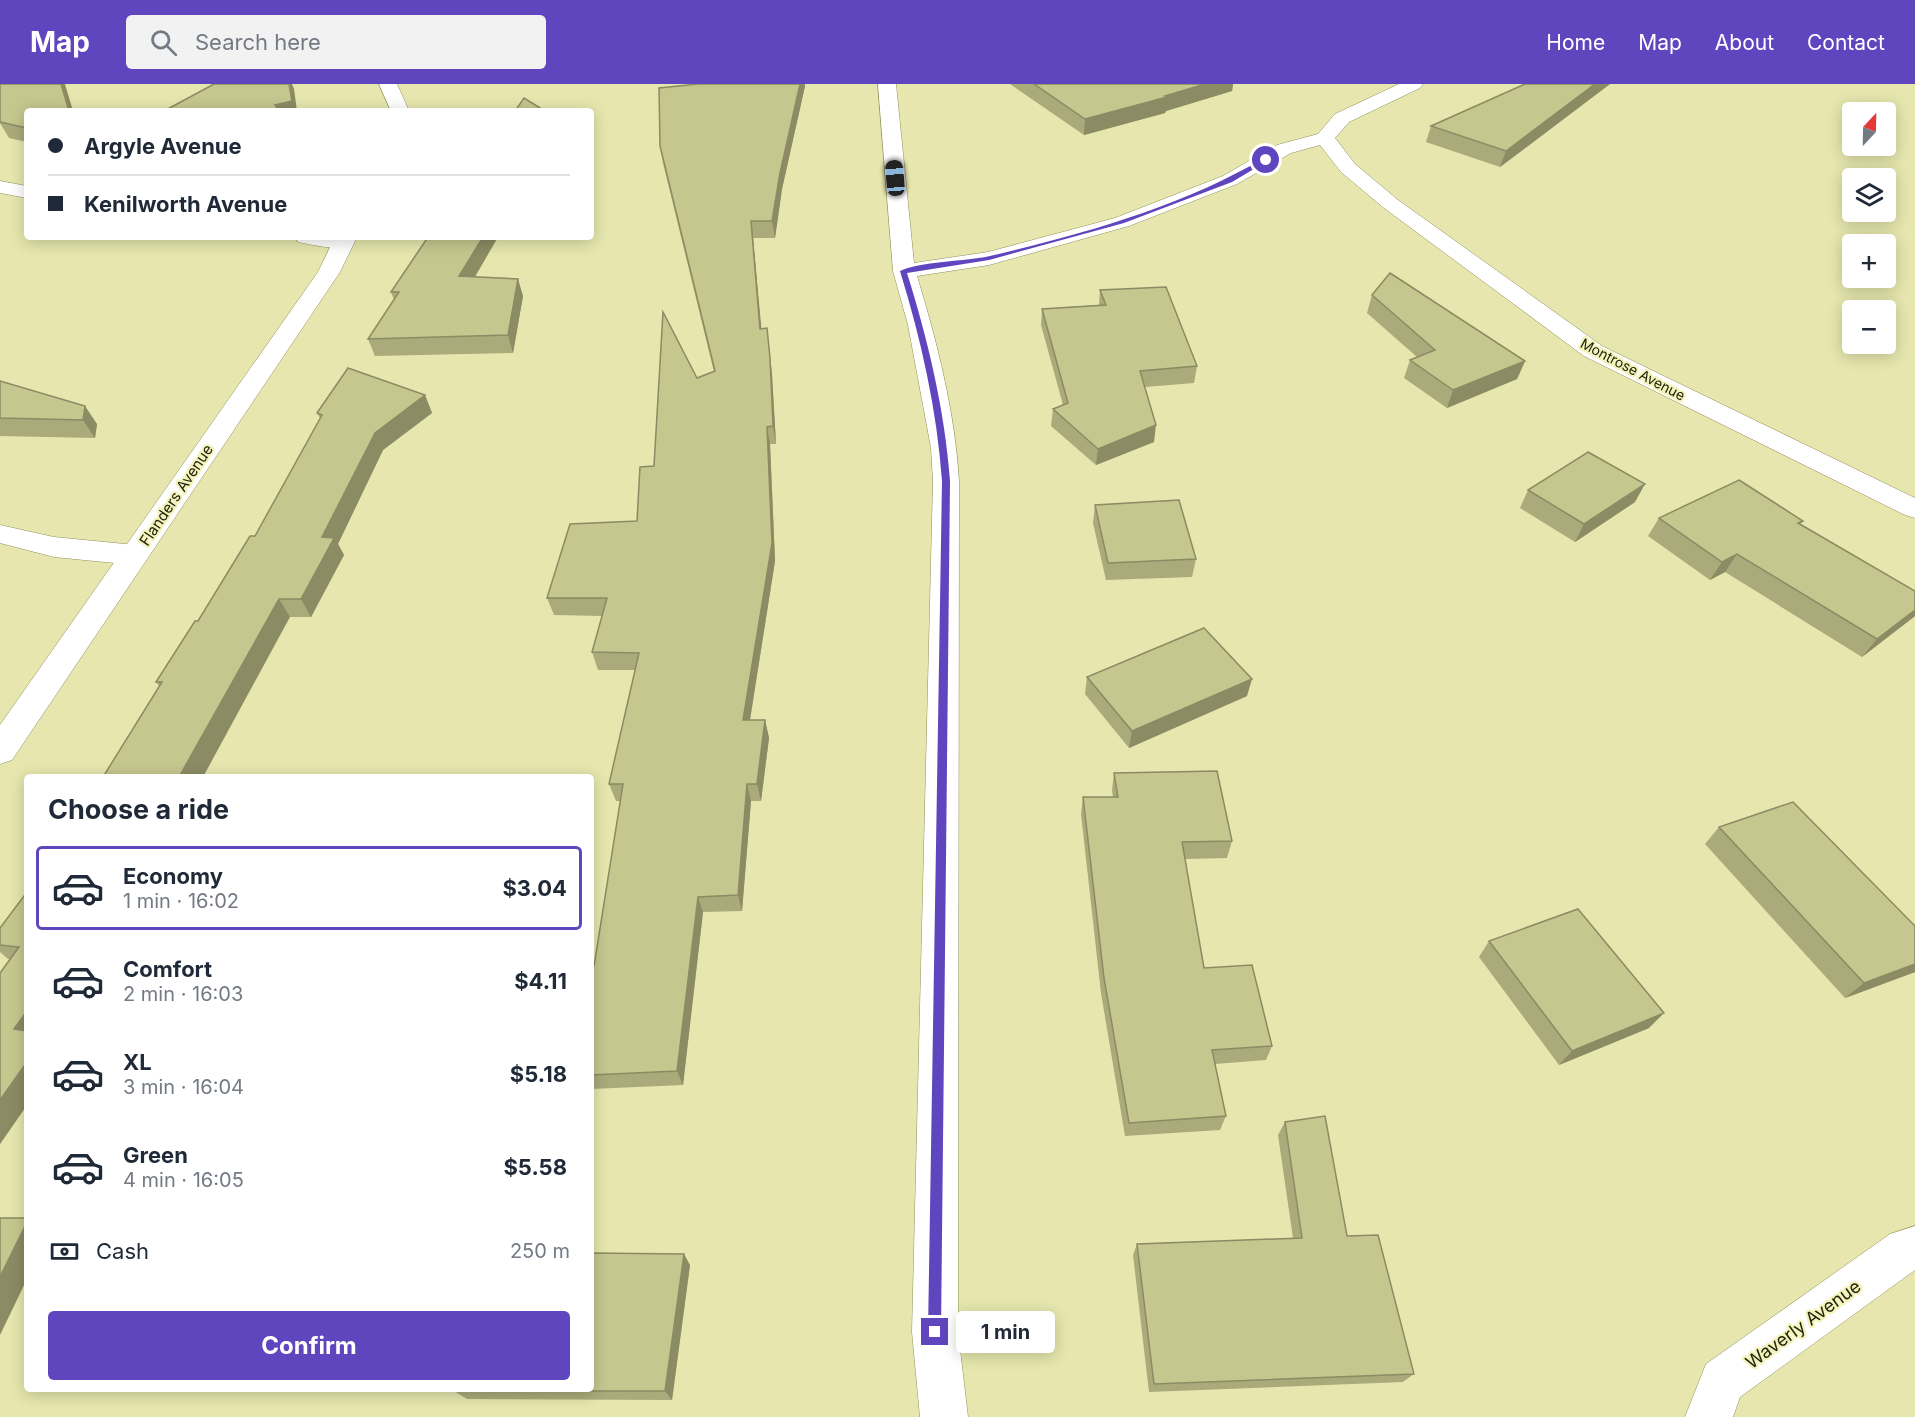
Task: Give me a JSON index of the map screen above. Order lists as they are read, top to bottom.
{
  "streets": {
    "street": ["Montrose Avenue", "Flanders Avenue", "Waverly Avenue"]
  },
  "north": "top",
  "page": {
    "header": "Map",
    "search": "Search here",
    "nav": [
      "Home",
      "Map",
      "About",
      "Contact"
    ],
    "map_buttons": ["+", "−"],
    "banner": ["Argyle Avenue", "Kenilworth Avenue"],
    "heading": "Choose a ride",
    "list": [
      {
        "name": "Economy",
        "note": "1 min · 16:02",
        "value": "$3.04"
      },
      {
        "name": "Comfort",
        "note": "2 min · 16:03",
        "value": "$4.11"
      },
      {
        "name": "XL",
        "note": "3 min · 16:04",
        "value": "$5.18"
      },
      {
        "name": "Green",
        "note": "4 min · 16:05",
        "value": "$5.58"
      }
    ],
    "pay": ["Cash", "250 m"],
    "buttons": "Confirm",
    "bubble": "1 min"
  }
}
